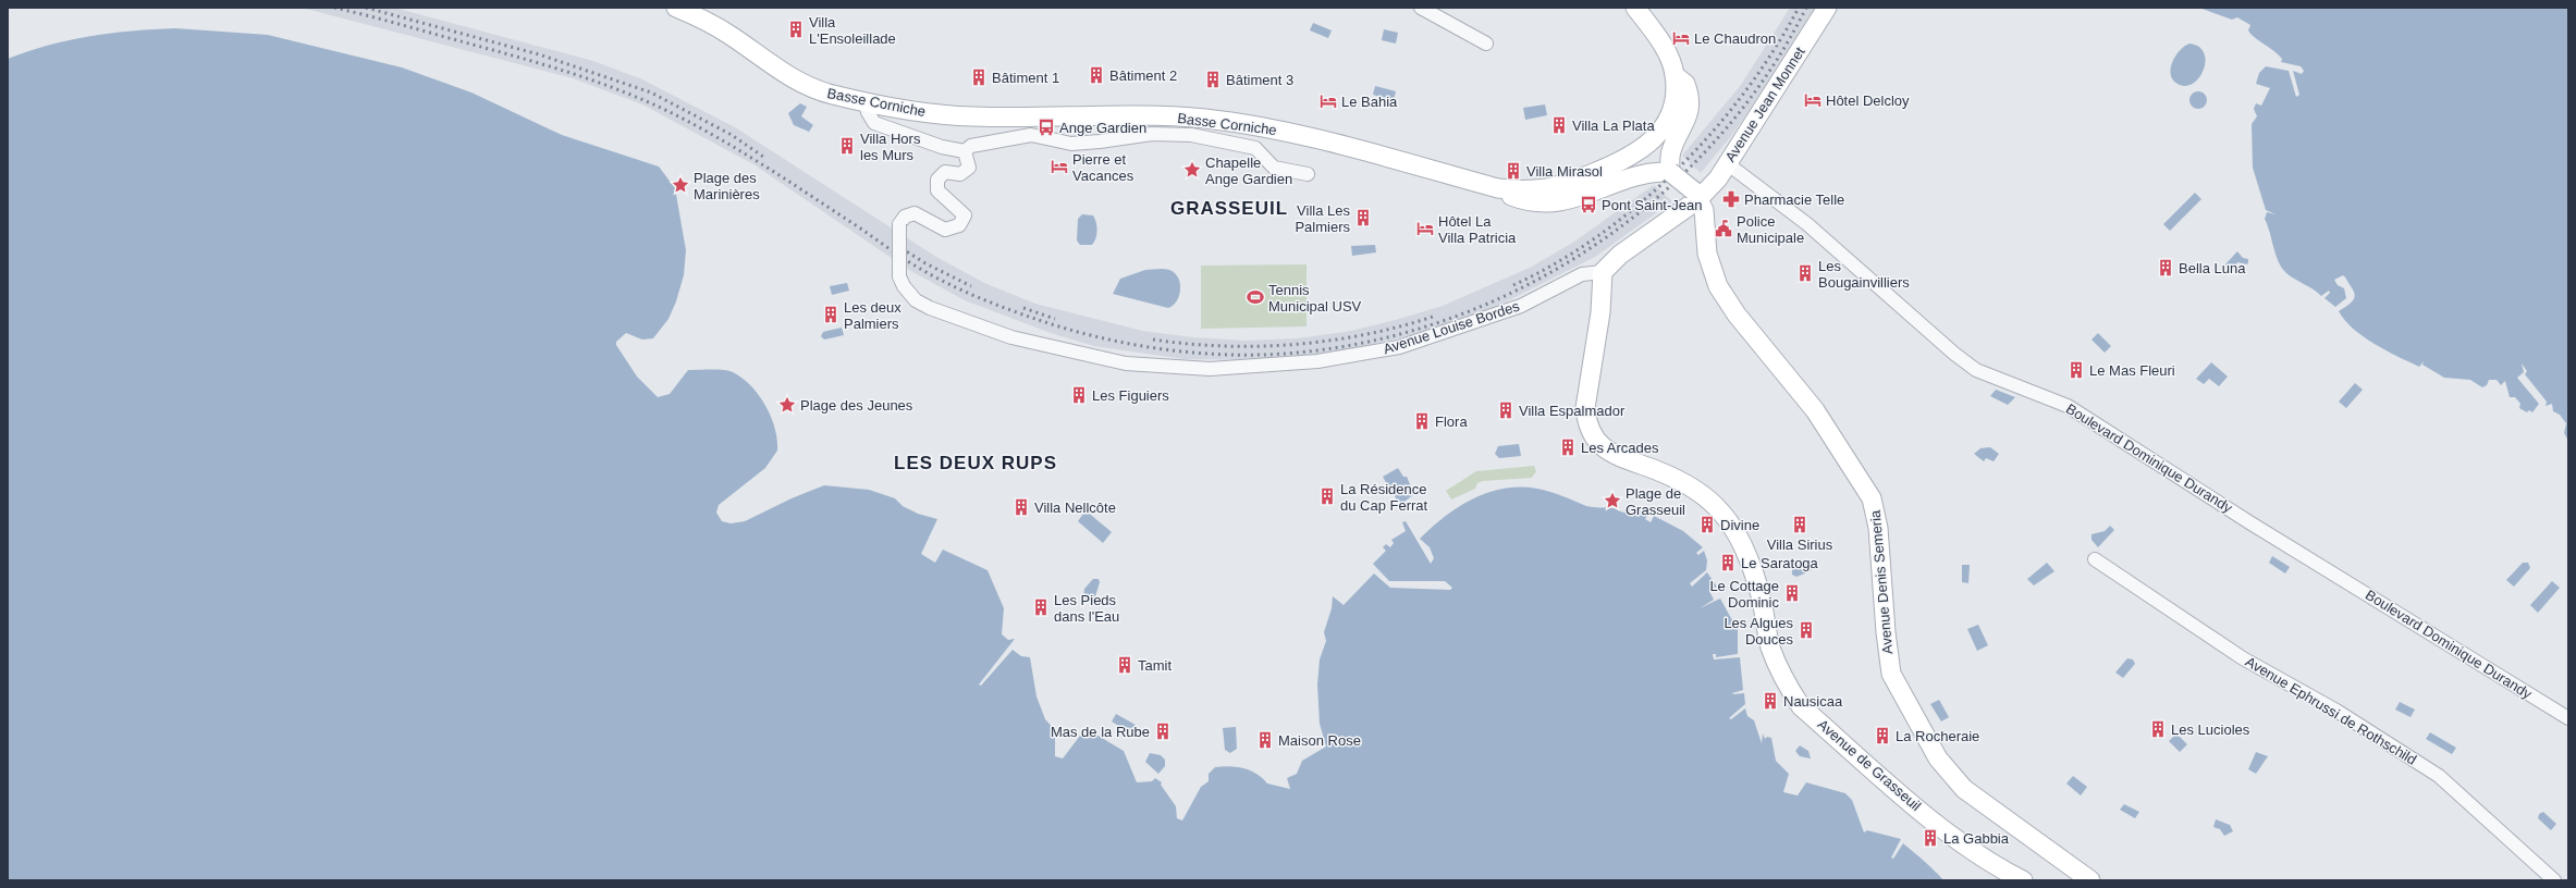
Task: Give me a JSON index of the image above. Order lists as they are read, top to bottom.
{
  "streets": {
    "main road": [
      "Basse Corniche",
      "Avenue Jean Monnet",
      "Avenue Denis Semeria",
      "Avenue de Grasseuil"
    ],
    "street": ["Avenue Louise Bordes", "Boulevard Dominique Durandy", "Avenue Ephrussi de Rothschild"]
  },
  "crossings": [
    ["Avenue Jean Monnet", "Boulevard Dominique Durandy"],
    ["Avenue Jean Monnet", "Avenue Denis Semeria"],
    ["Avenue Louise Bordes", "Avenue de Grasseuil"]
  ],
  "districts": ["GRASSEUIL", "LES DEUX RUPS"],
  "places": {
    "building": [
      "Villa L'Ensoleillade",
      "Bâtiment 2",
      "Bâtiment 1",
      "Bâtiment 3",
      "Villa La Plata",
      "Villa Hors les Murs",
      "Villa Mirasol",
      "Villa Les Palmiers",
      "Bella Luna",
      "Les Bougainvilliers",
      "Les deux Palmiers",
      "Le Mas Fleuri",
      "Les Figuiers",
      "Villa Espalmador",
      "Flora",
      "Les Arcades",
      "La Résidence du Cap Ferrat",
      "Villa Nellcôte",
      "Divine",
      "Villa Sirius",
      "Le Saratoga",
      "Le Cottage Dominic",
      "Les Pieds dans l'Eau",
      "Les Algues Douces",
      "Tamit",
      "Nausicaa",
      "Les Lucioles",
      "Mas de la Rube",
      "La Rocheraie",
      "Maison Rose",
      "La Gabbia"
    ],
    "hotel": [
      "Le Chaudron",
      "Hôtel Delcloy",
      "Le Bahia",
      "Pierre et Vacances",
      "Hôtel La Villa Patricia"
    ],
    "bus stop": ["Ange Gardien", "Pont Saint-Jean"],
    "place": [
      "Chapelle Ange Gardien",
      "Plage des Marinières",
      "Plage des Jeunes",
      "Plage de Grasseuil"
    ],
    "pharmacy": ["Pharmacie Telle"],
    "public building": ["Police Municipale"],
    "sports": ["Tennis Municipal USV"]
  }
}
